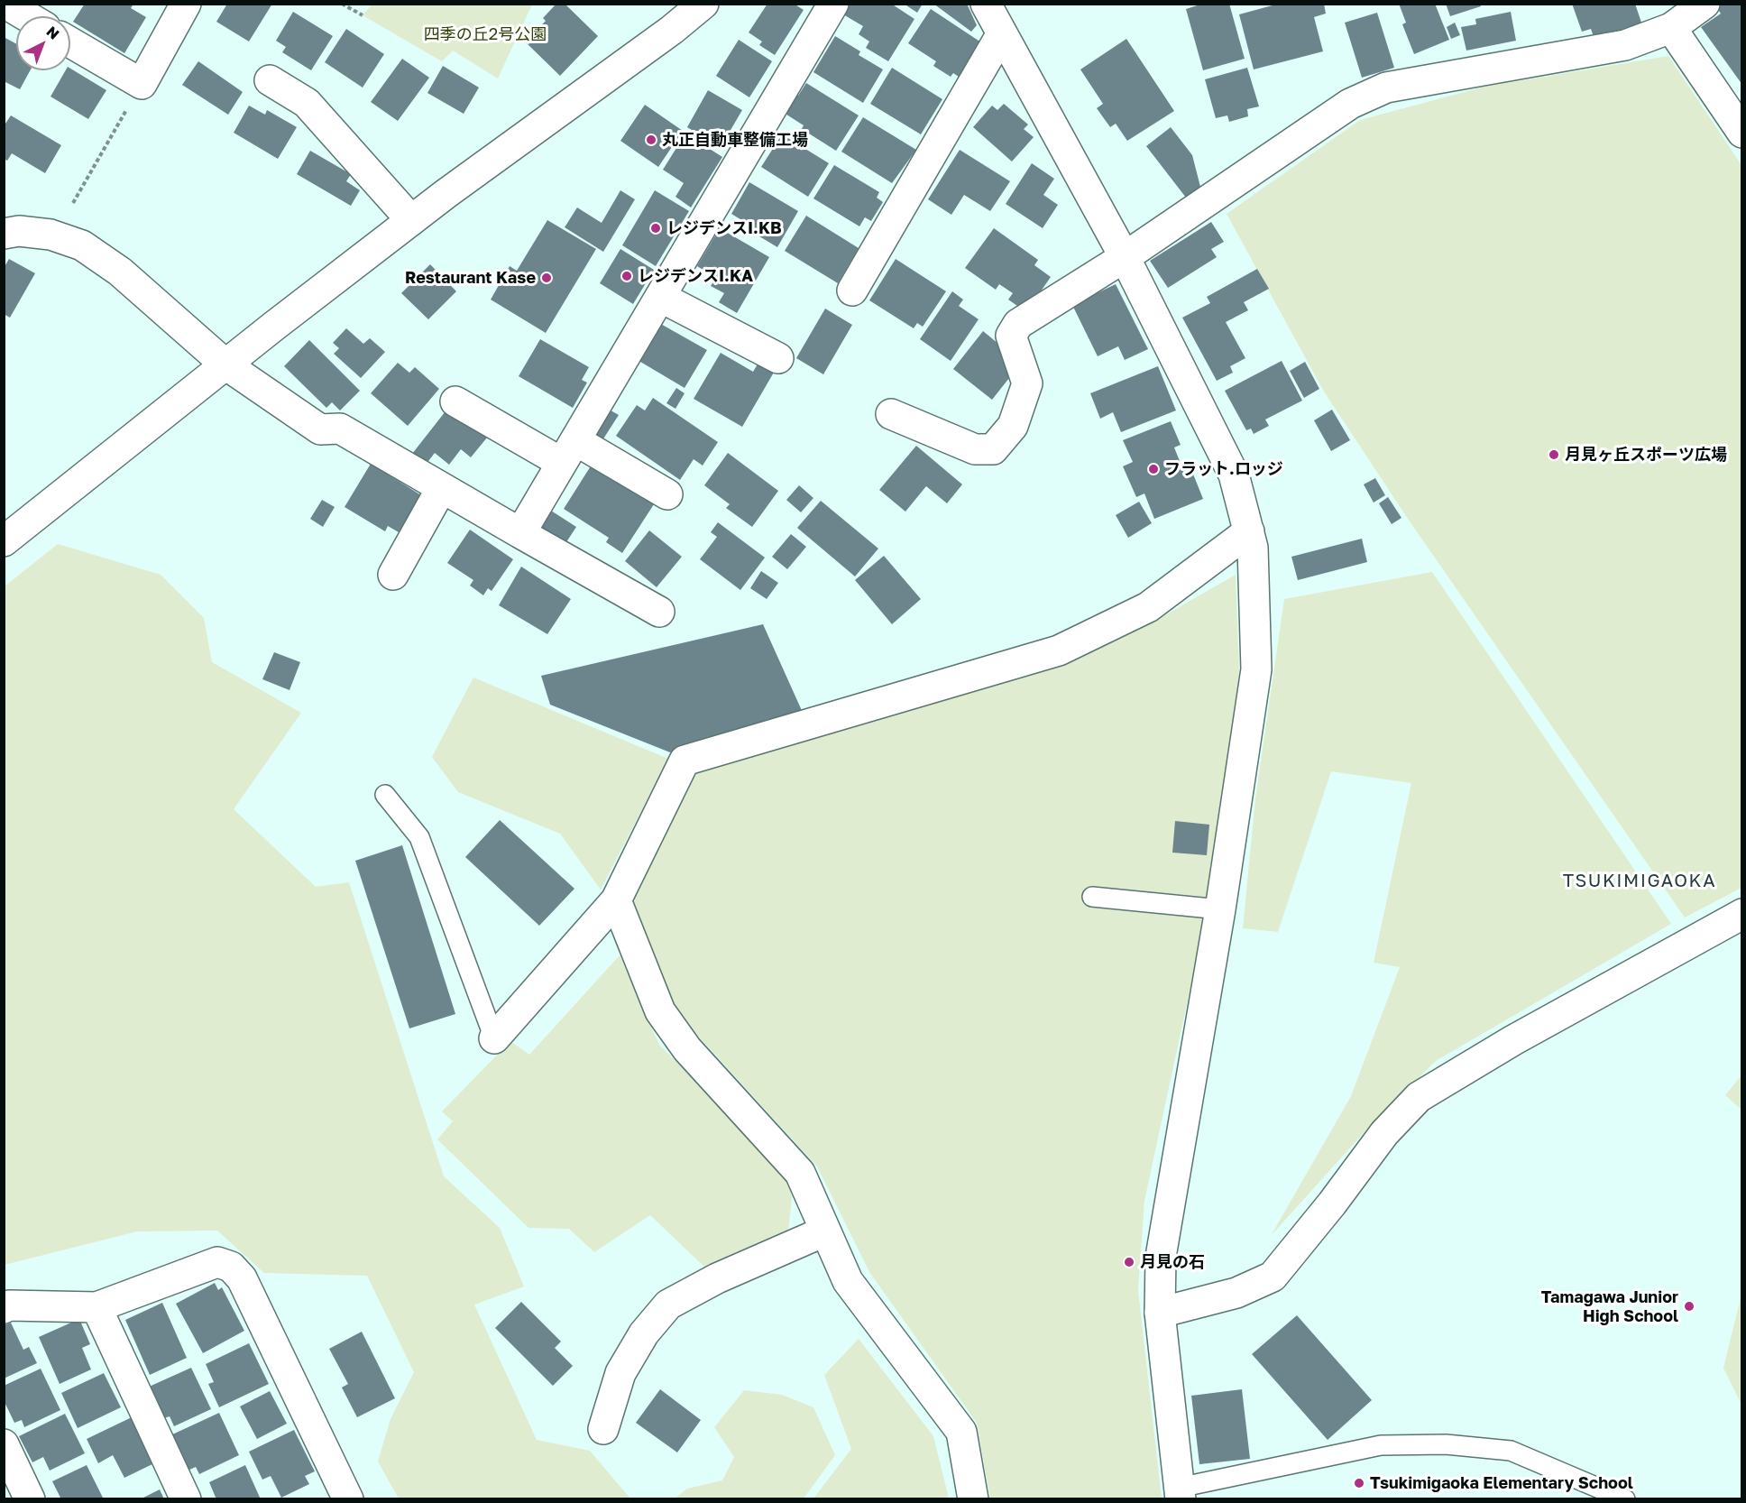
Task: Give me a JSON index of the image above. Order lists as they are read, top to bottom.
{
  "districts": ["TSUKIMIGAOKA"],
  "parks": ["四季の丘2号公園"],
  "places": [
    "丸正自動車整備工場",
    "レジデンスI.KB",
    "レジデンスI.KA",
    "Restaurant Kase",
    "月見ヶ丘スポーツ広場",
    "フラット.ロッジ",
    "月見の石",
    "Tamagawa Junior High School",
    "Tsukimigaoka Elementary School"
  ],
  "north": "top right"
}
